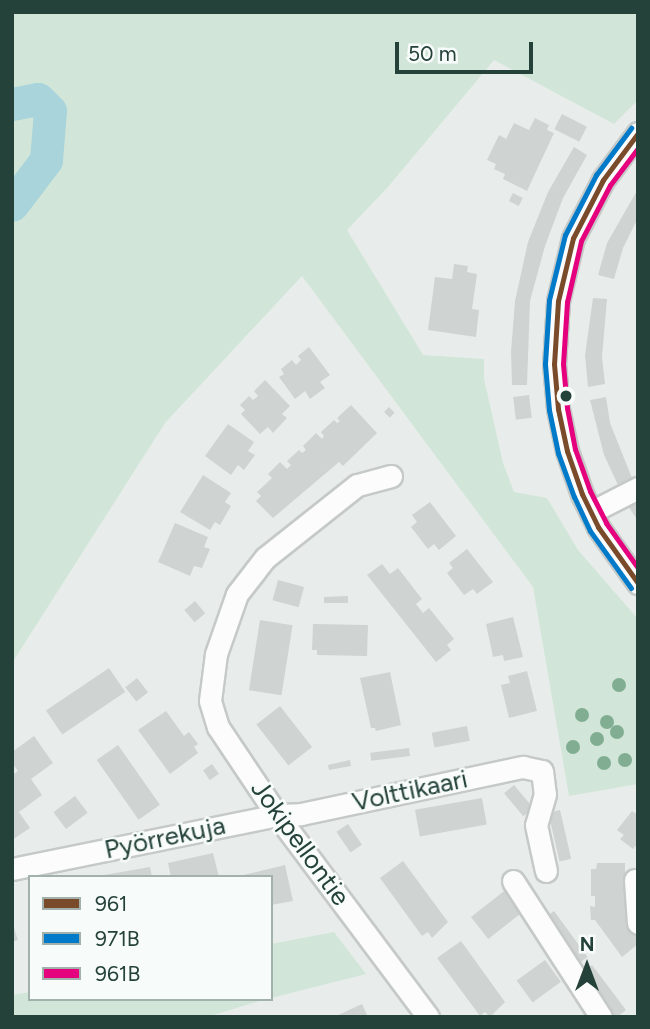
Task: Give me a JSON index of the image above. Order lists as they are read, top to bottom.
{
  "streets": {
    "street": ["Volttikaari", "Pyörrekuja", "Jokipellontie"]
  },
  "crossings": [
    ["Volttikaari", "Pyörrekuja"],
    ["Volttikaari", "Jokipellontie"],
    ["Pyörrekuja", "Jokipellontie"]
  ],
  "lines": ["transit line 971B", "transit line 961", "transit line 961B"],
  "legend": ["961", "971B", "961B"],
  "scale_bar": "50 m",
  "north": "top"
}
